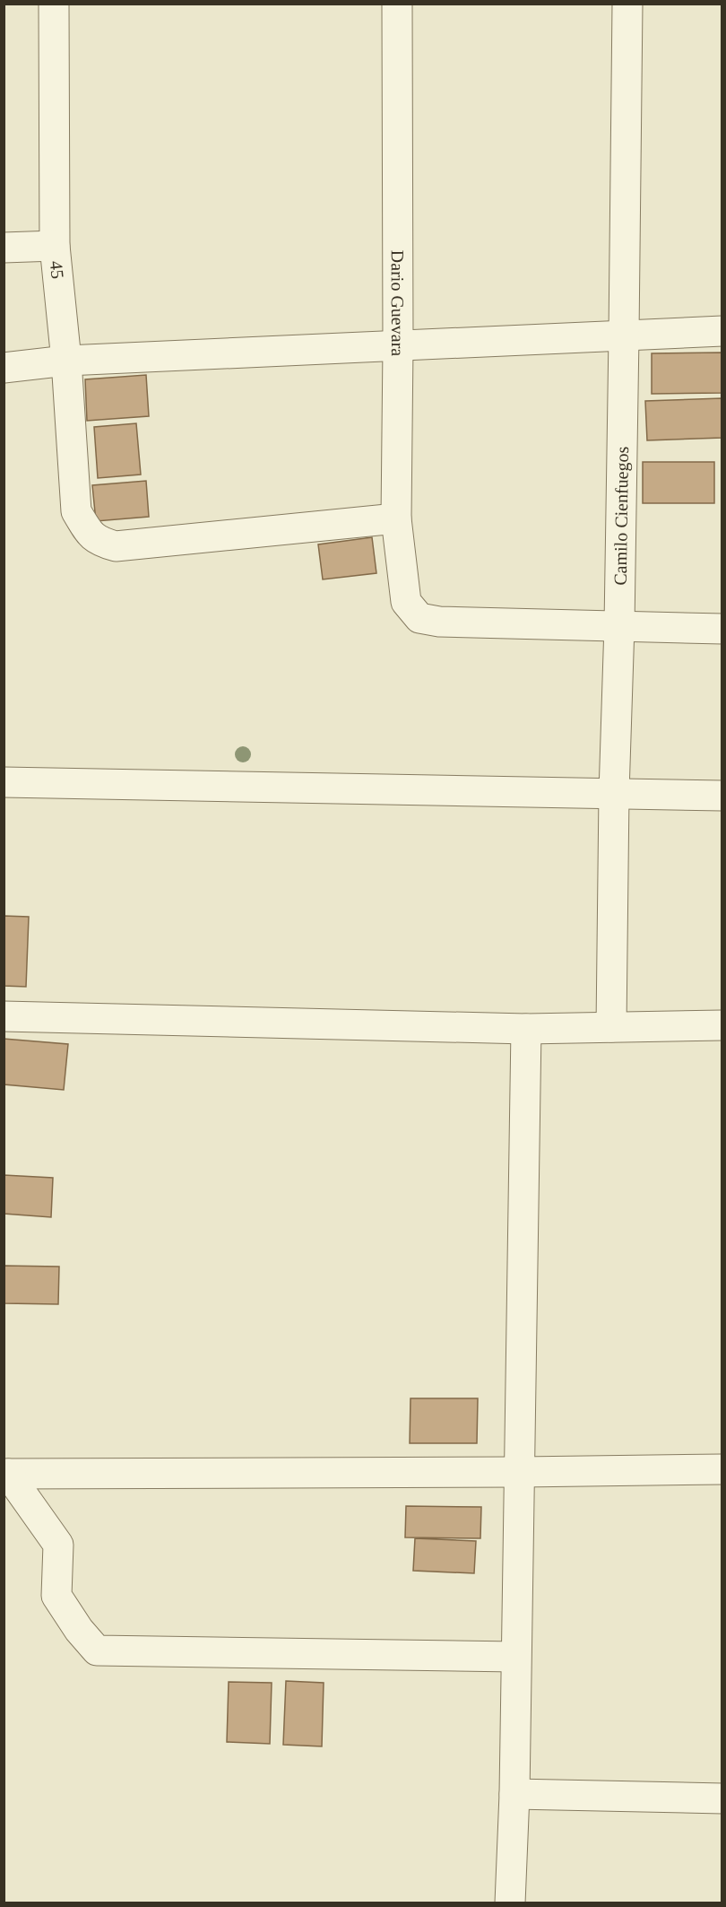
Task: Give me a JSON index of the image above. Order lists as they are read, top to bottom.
{
  "streets": {
    "street": ["45", "Dario Guevara", "Camilo Cienfuegos"]
  },
  "crossings": [
    ["45", "Dario Guevara"],
    ["Dario Guevara", "Camilo Cienfuegos"]
  ]
}
